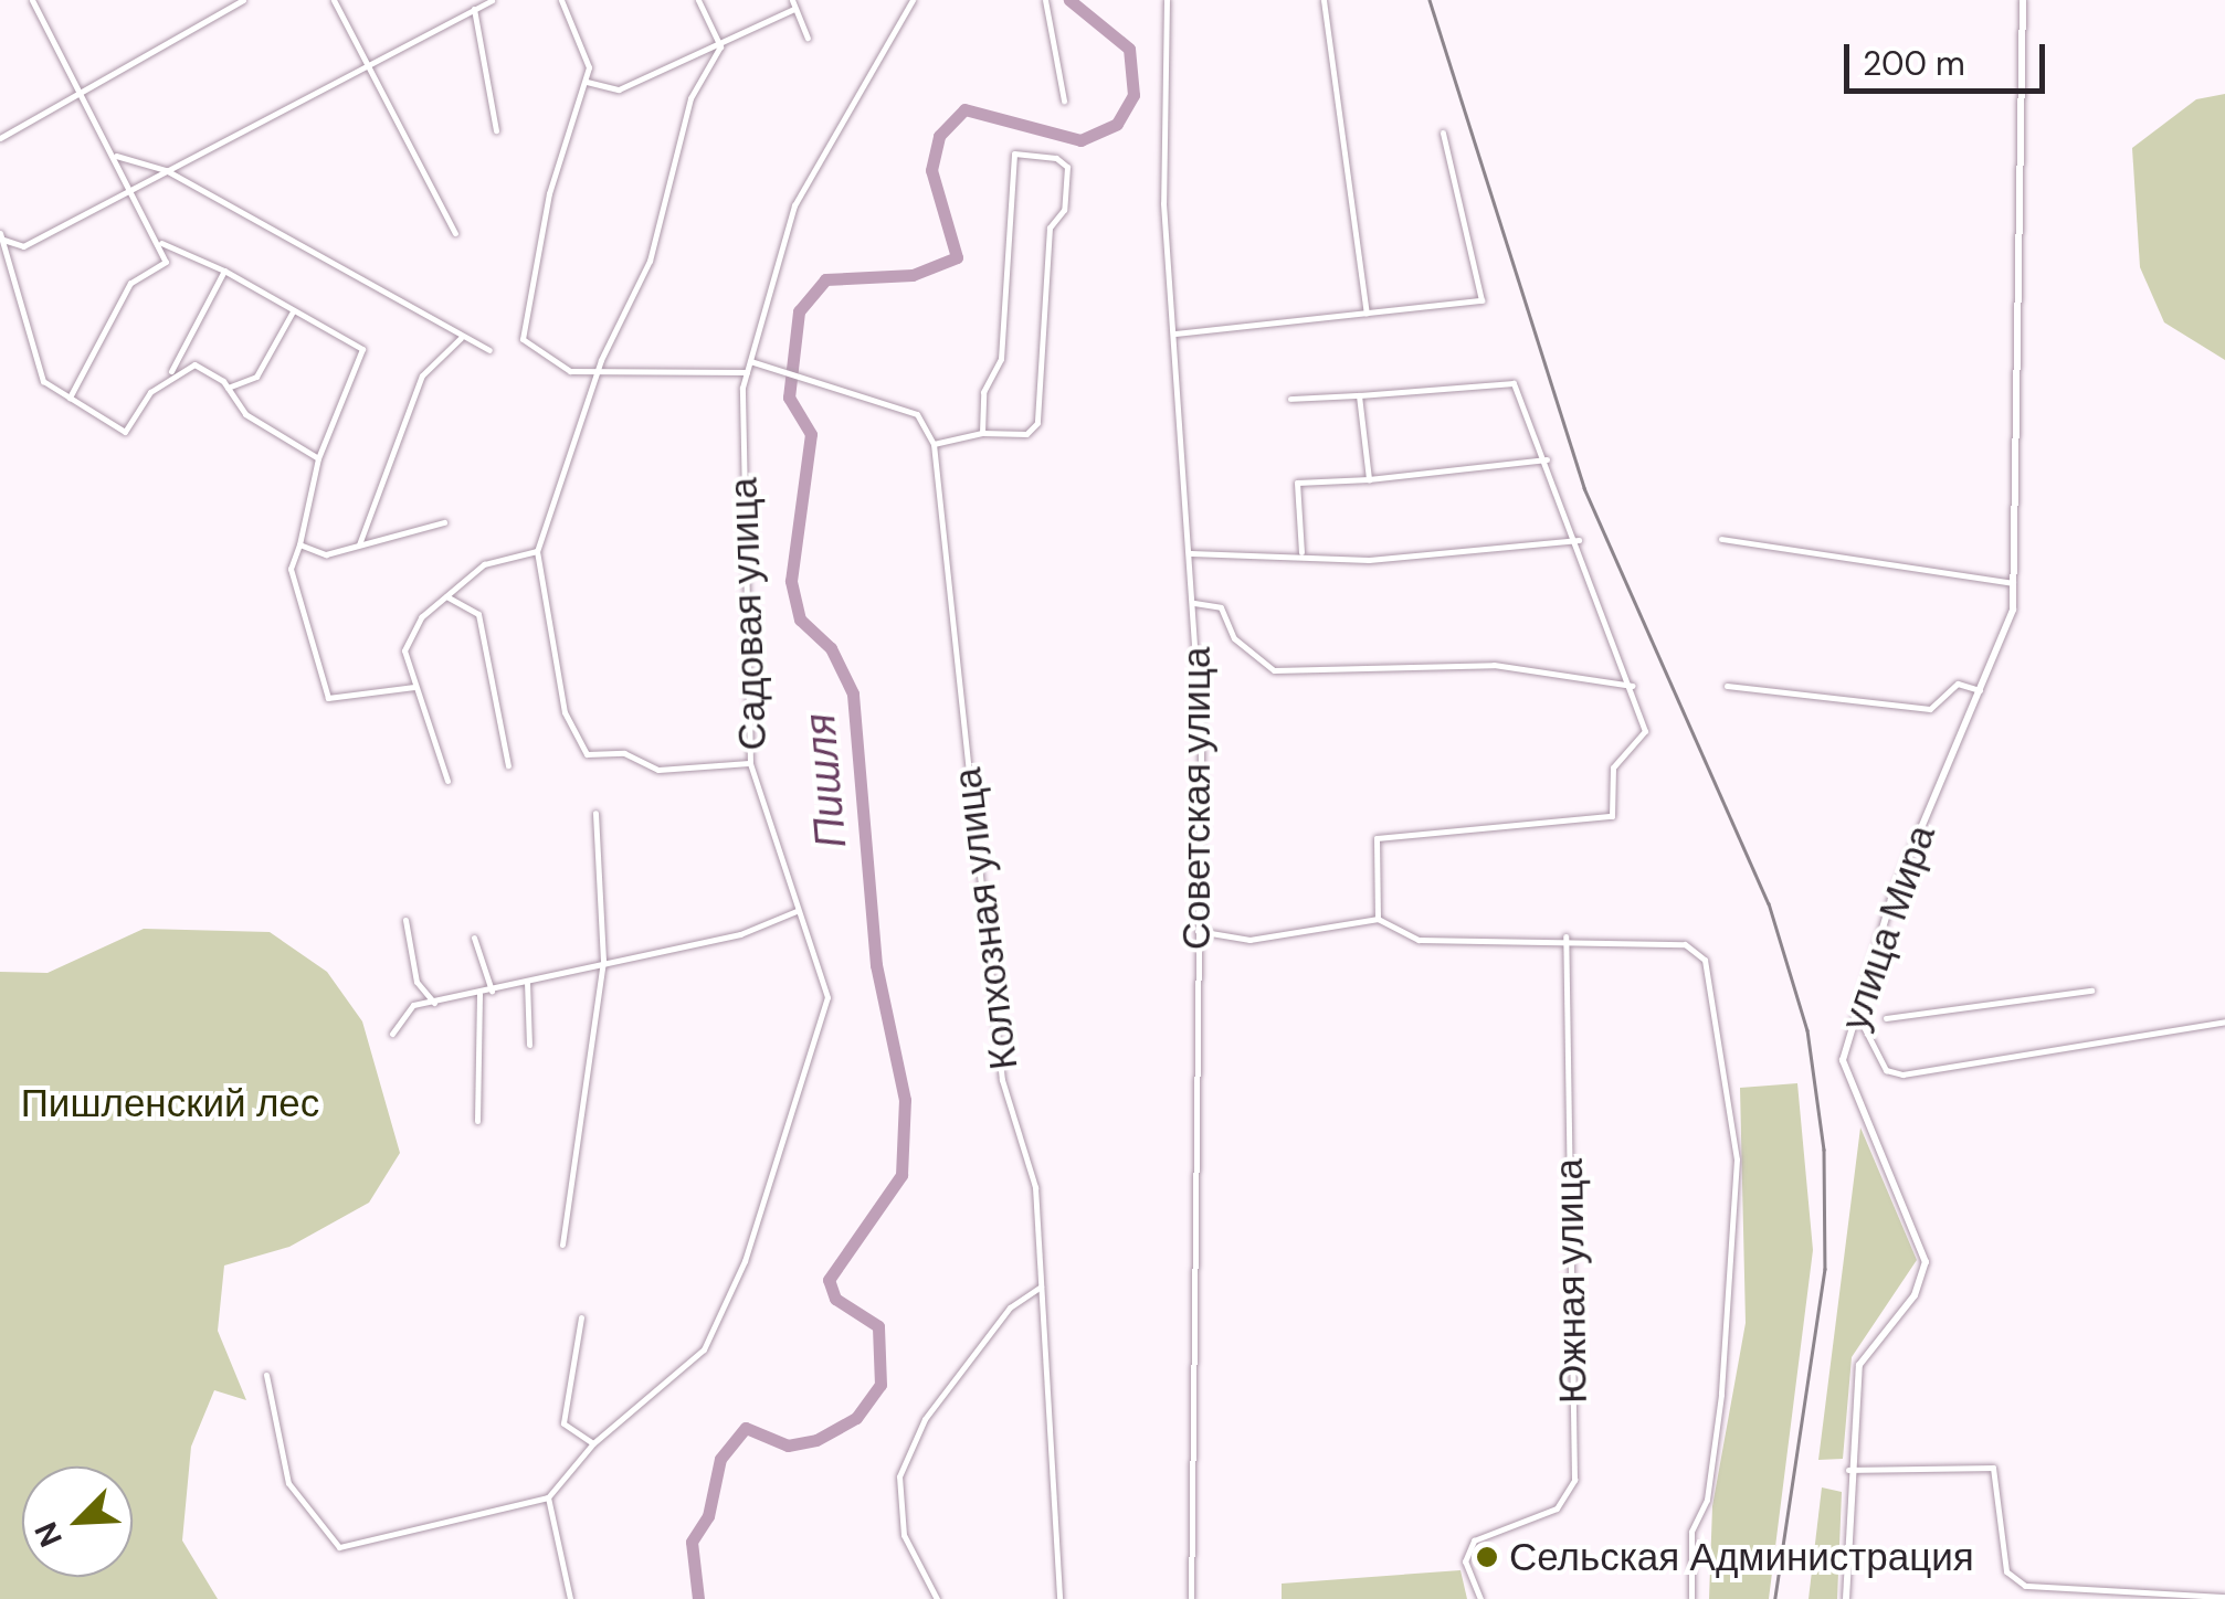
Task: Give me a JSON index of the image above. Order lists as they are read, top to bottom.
{
  "streets": {
    "street": [
      "Садовая улица",
      "Советская улица",
      "Колхозная улица",
      "улица Мира",
      "Южная улица"
    ]
  },
  "water": ["Пишля"],
  "parks": ["Пишленский лес"],
  "places": ["Сельская Администрация"],
  "scale_bar": "200 m",
  "north": "bottom left"
}
